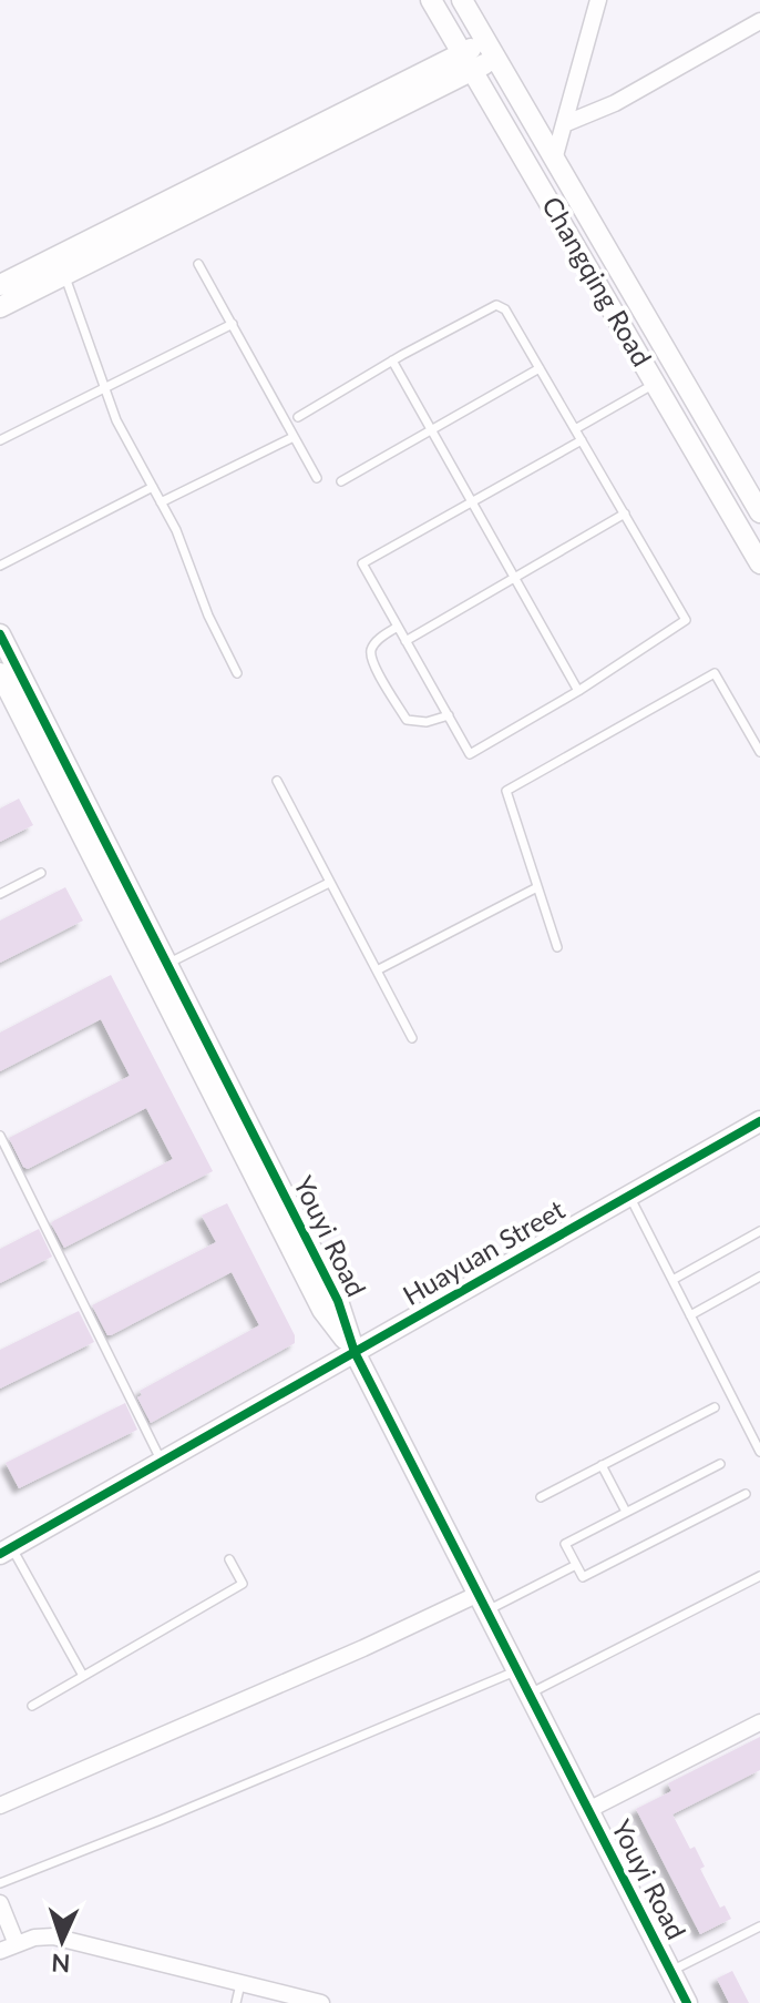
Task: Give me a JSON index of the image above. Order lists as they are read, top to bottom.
{
  "streets": {
    "street": ["Changqing Road", "Youyi Road", "Huayuan Street"]
  },
  "crossings": [
    ["Youyi Road", "Huayuan Street"]
  ],
  "north": "bottom"
}
